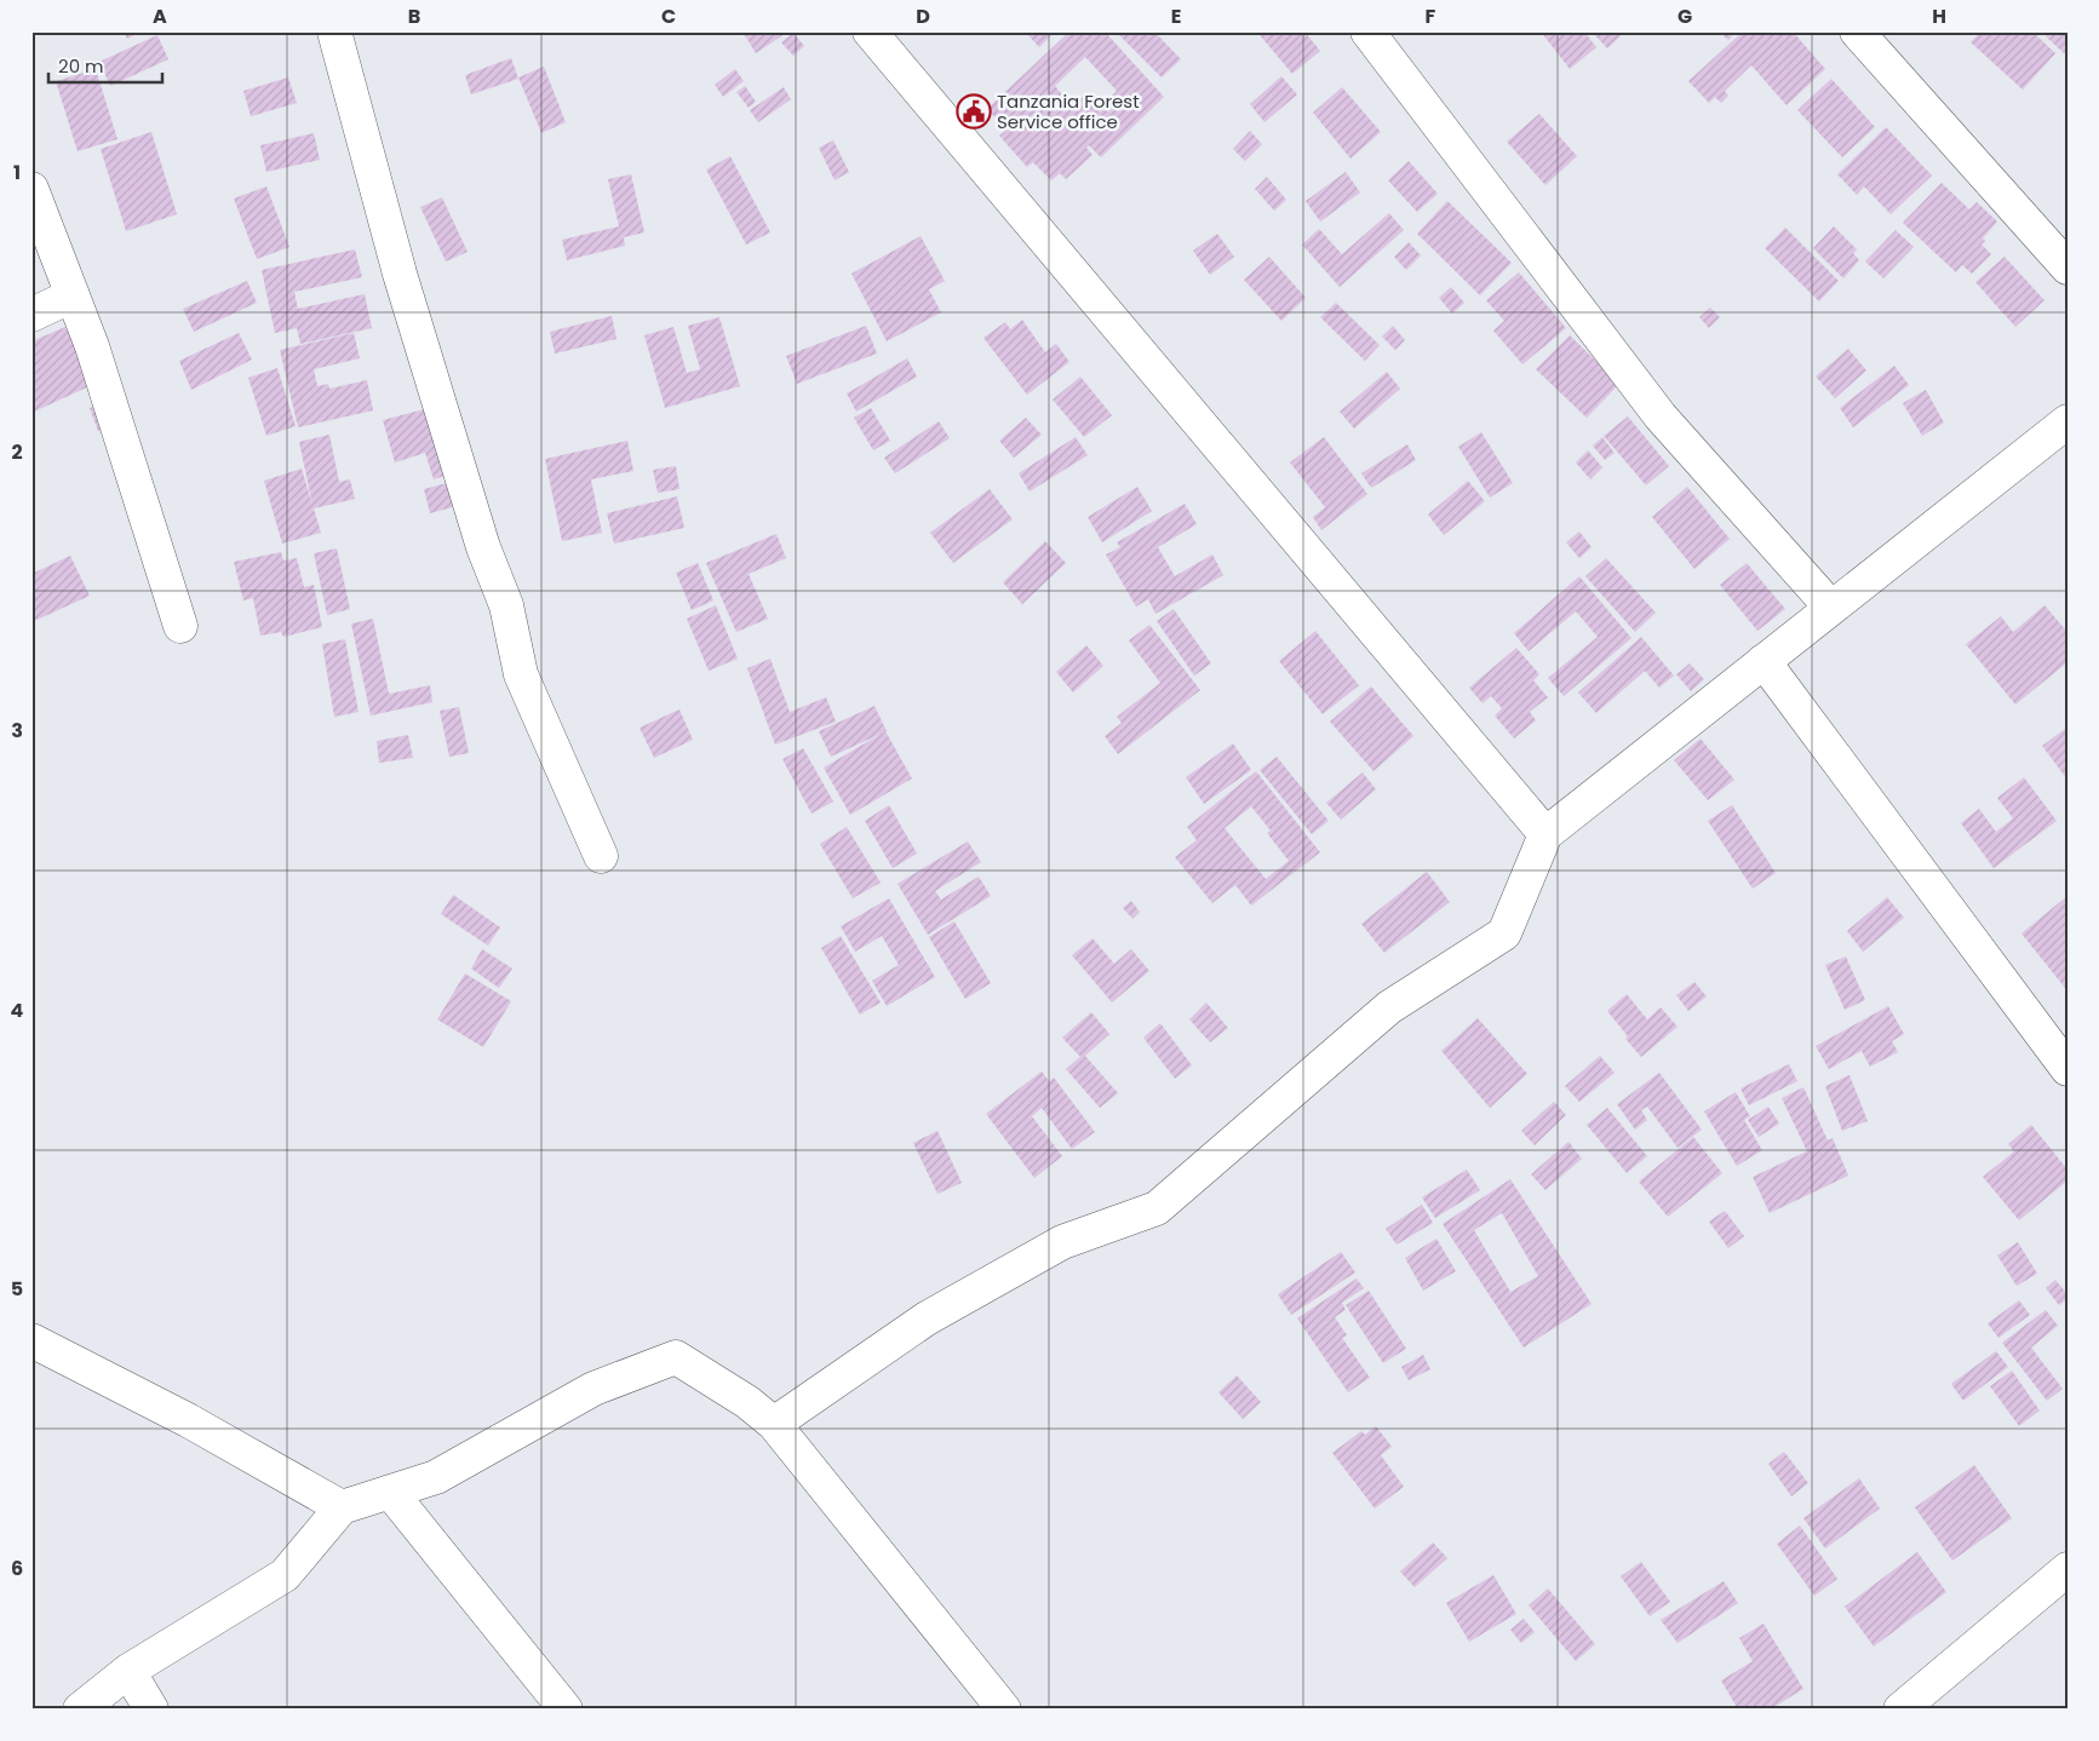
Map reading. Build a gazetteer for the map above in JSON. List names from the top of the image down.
{
  "places": {
    "public building": ["Tanzania Forest Service office"]
  },
  "scale_bar": "20 m",
  "grid": {
    "columns": [
      "A",
      "B",
      "C",
      "D",
      "E",
      "F",
      "G",
      "H"
    ],
    "rows": [
      "1",
      "2",
      "3",
      "4",
      "5",
      "6"
    ]
  }
}
